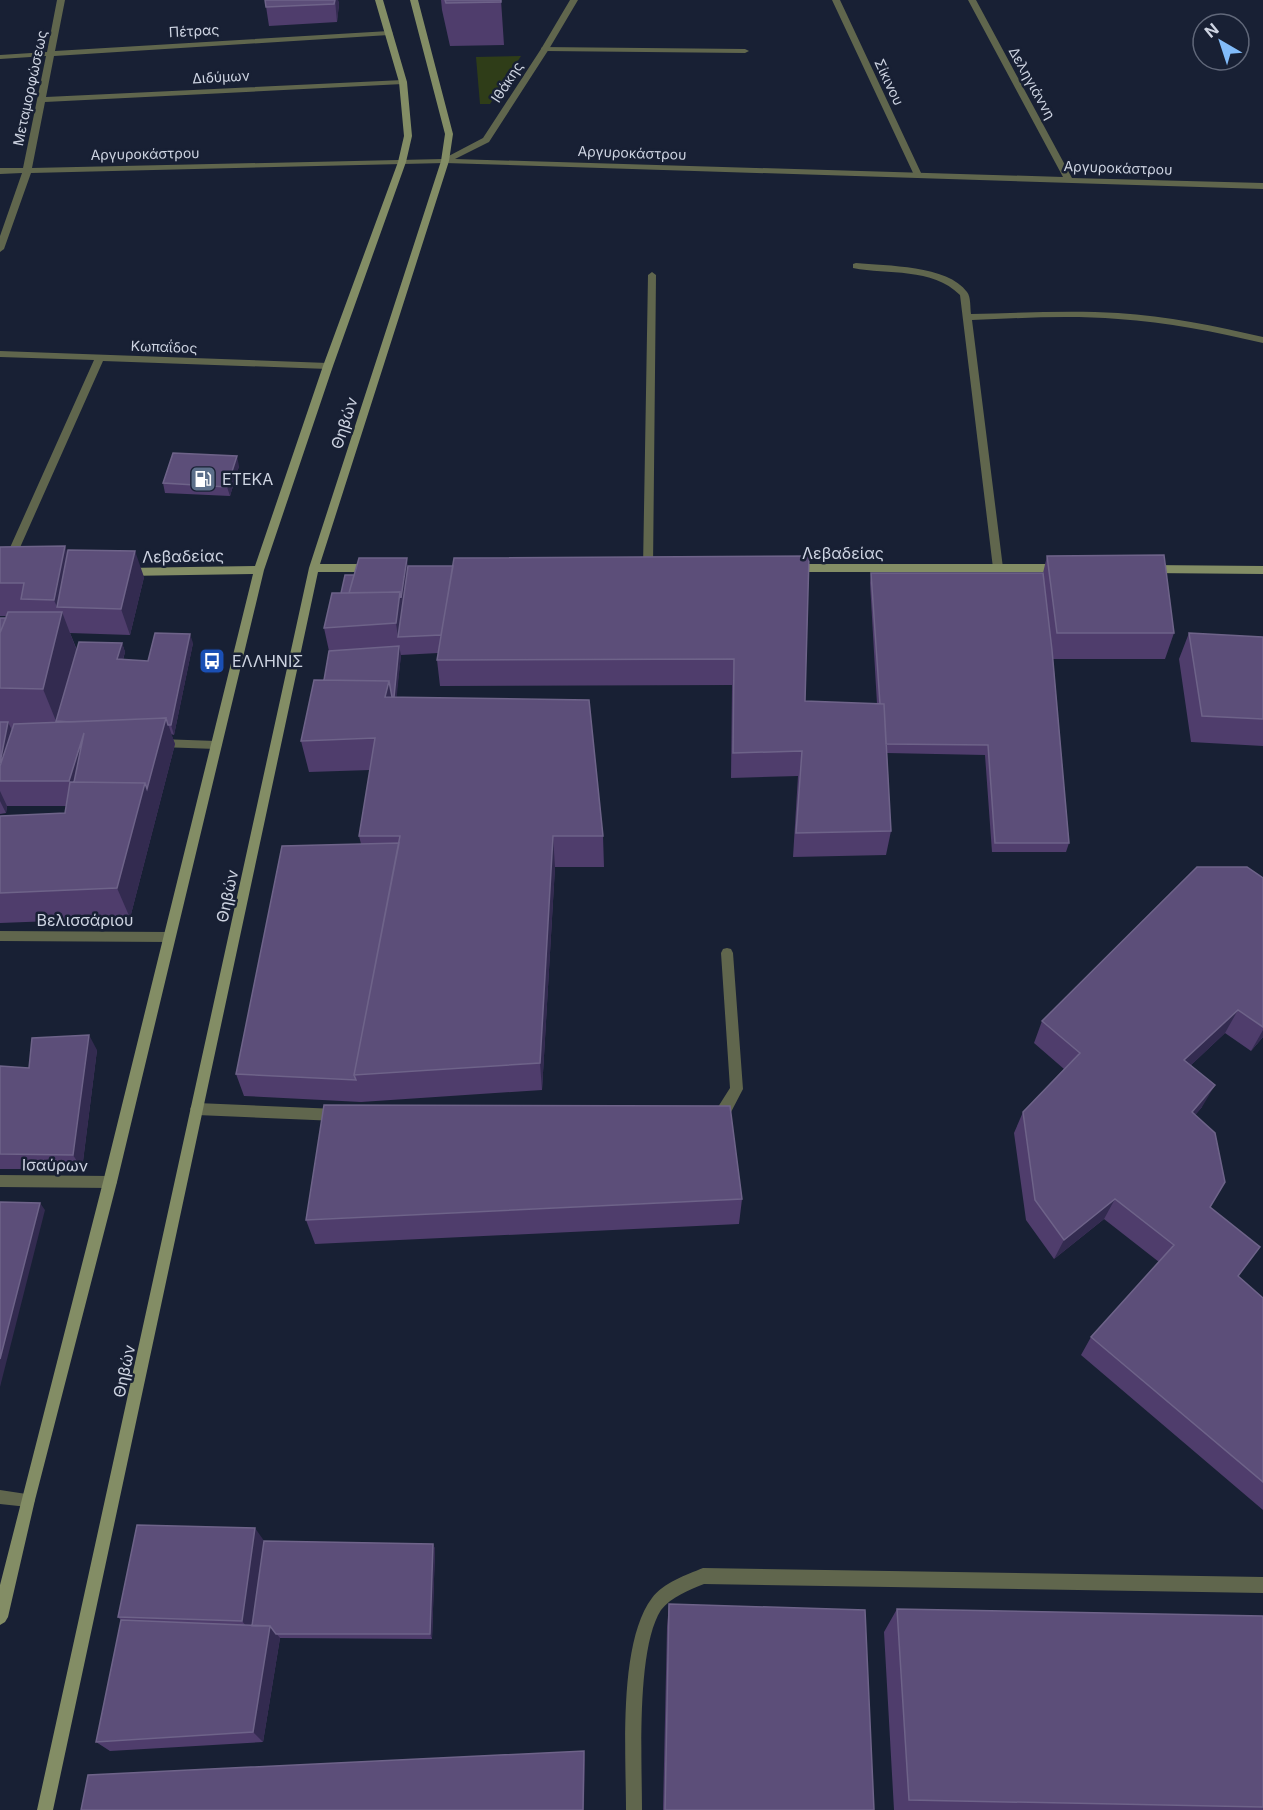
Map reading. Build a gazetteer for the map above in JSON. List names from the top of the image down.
{
  "streets": {
    "main road": ["Θηβών", "Λεβαδείας"],
    "street": [
      "Πέτρας",
      "Διδύμων",
      "Ιθάκης",
      "Σίκινου",
      "Δεληγιάννη",
      "Μεταμορφώσεως",
      "Αργυροκάστρου",
      "Κωπαΐδος",
      "Βελισσάριου",
      "Ισαύρων"
    ]
  },
  "crossings": [
    ["Πέτρας", "Μεταμορφώσεως"],
    ["Πέτρας", "Θηβών"],
    ["Διδύμων", "Μεταμορφώσεως"],
    ["Διδύμων", "Θηβών"],
    ["Ιθάκης", "Αργυροκάστρου"],
    ["Ιθάκης", "Θηβών"],
    ["Σίκινου", "Αργυροκάστρου"],
    ["Δεληγιάννη", "Αργυροκάστρου"],
    ["Μεταμορφώσεως", "Αργυροκάστρου"],
    ["Αργυροκάστρου", "Θηβών"],
    ["Κωπαΐδος", "Θηβών"],
    ["Θηβών", "Λεβαδείας"],
    ["Θηβών", "Βελισσάριου"],
    ["Θηβών", "Ισαύρων"]
  ],
  "places": {
    "fuel station": ["ΕΤΕΚΑ"],
    "bus stop": ["ΕΛΛΗΝΙΣ"]
  },
  "north": "top left"
}
